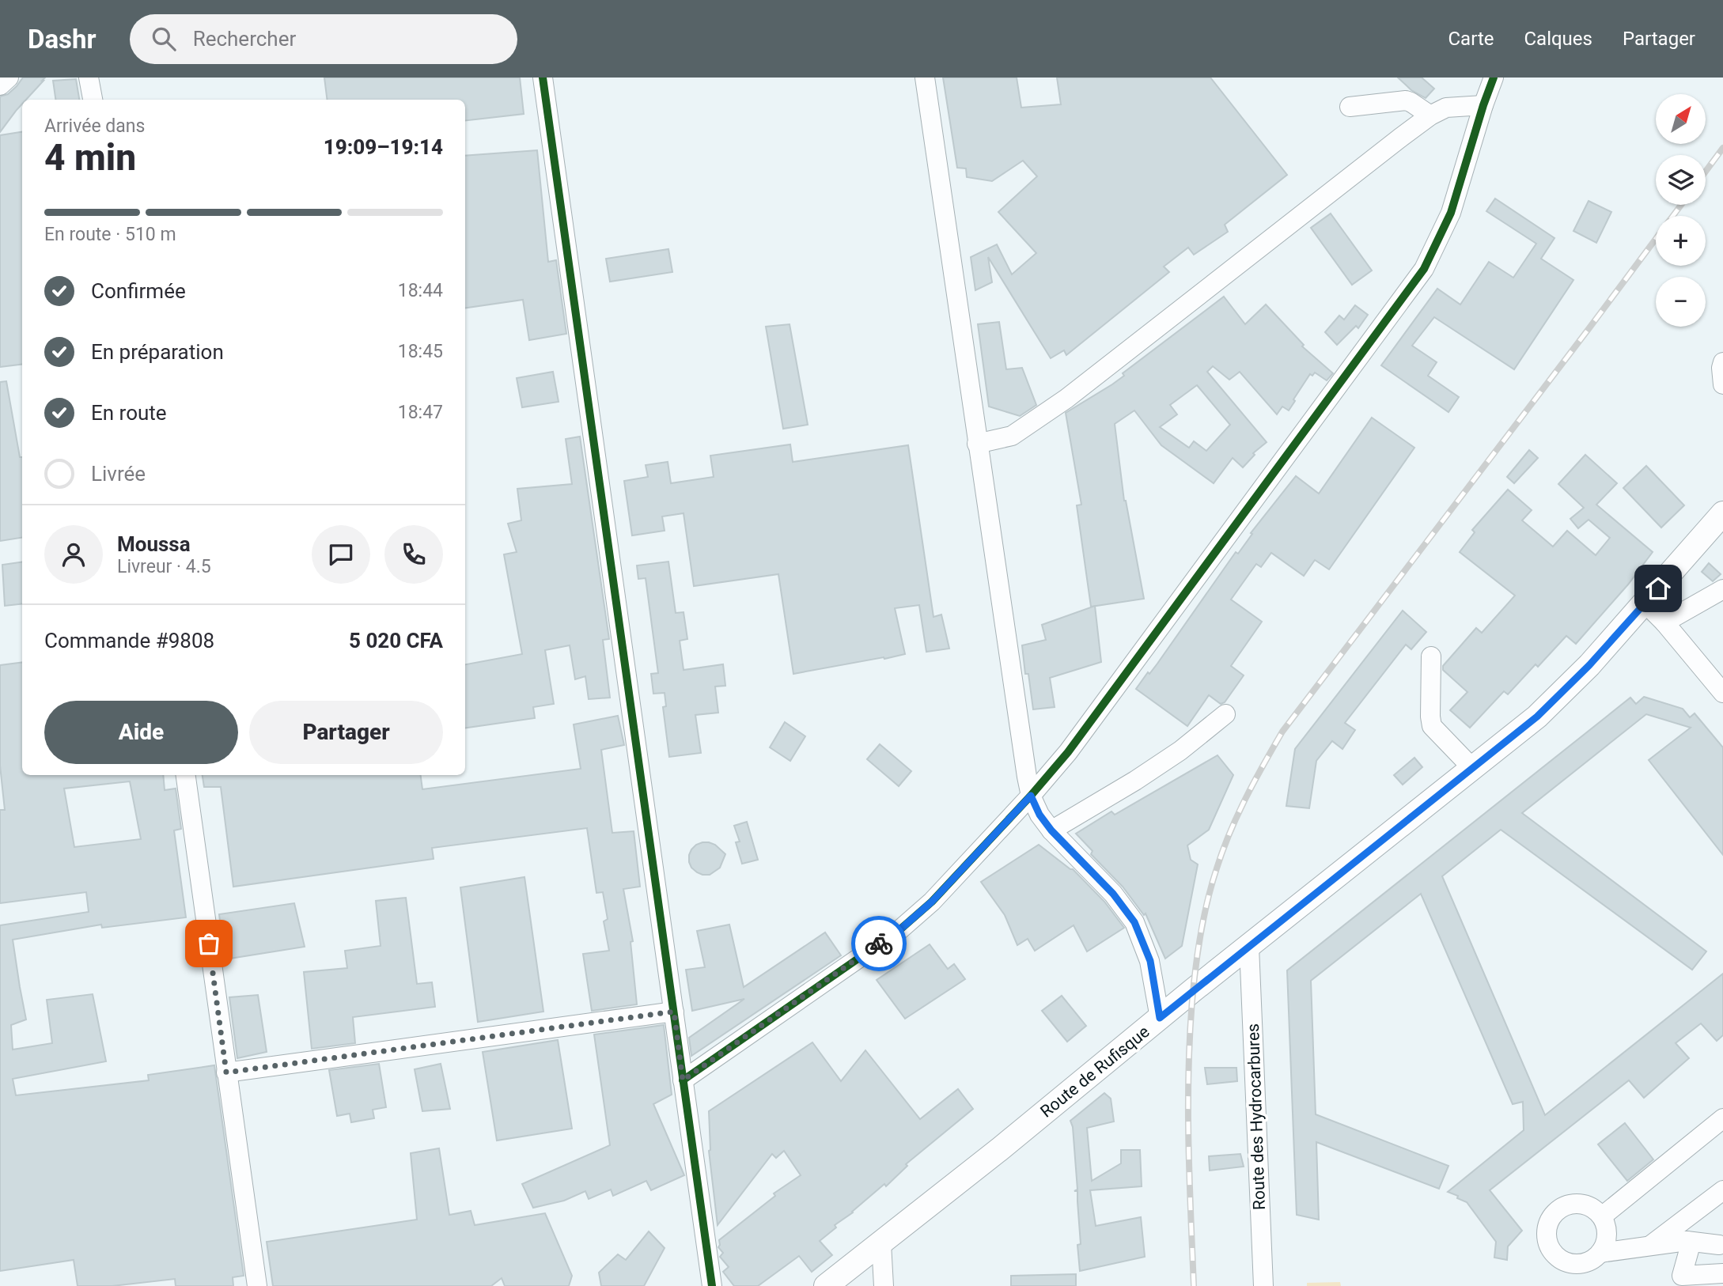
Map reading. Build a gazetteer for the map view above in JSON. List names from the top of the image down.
{
  "streets": {
    "main road": ["Route de Rufisque"],
    "street": ["Route des Hydrocarbures"]
  },
  "crossings": [
    ["Route de Rufisque", "Route des Hydrocarbures"]
  ],
  "north": "top right",
  "page": {
    "header": "Dashr",
    "search": "Rechercher",
    "nav": ["Carte", "Calques", "Partager"],
    "map_buttons": ["+", "−"],
    "heading": ["4 min", "Arrivée dans", "19:09–19:14"],
    "panel": [
      "Moussa",
      "Livreur · 4.5",
      "Commande #9808",
      "5 020 CFA"
    ],
    "bar": "En route · 510 m",
    "list": [
      ["Confirmée", "18:44"],
      ["En préparation", "18:45"],
      ["En route", "18:47"],
      "Livrée"
    ],
    "buttons": ["Aide", "Partager"]
  }
}
